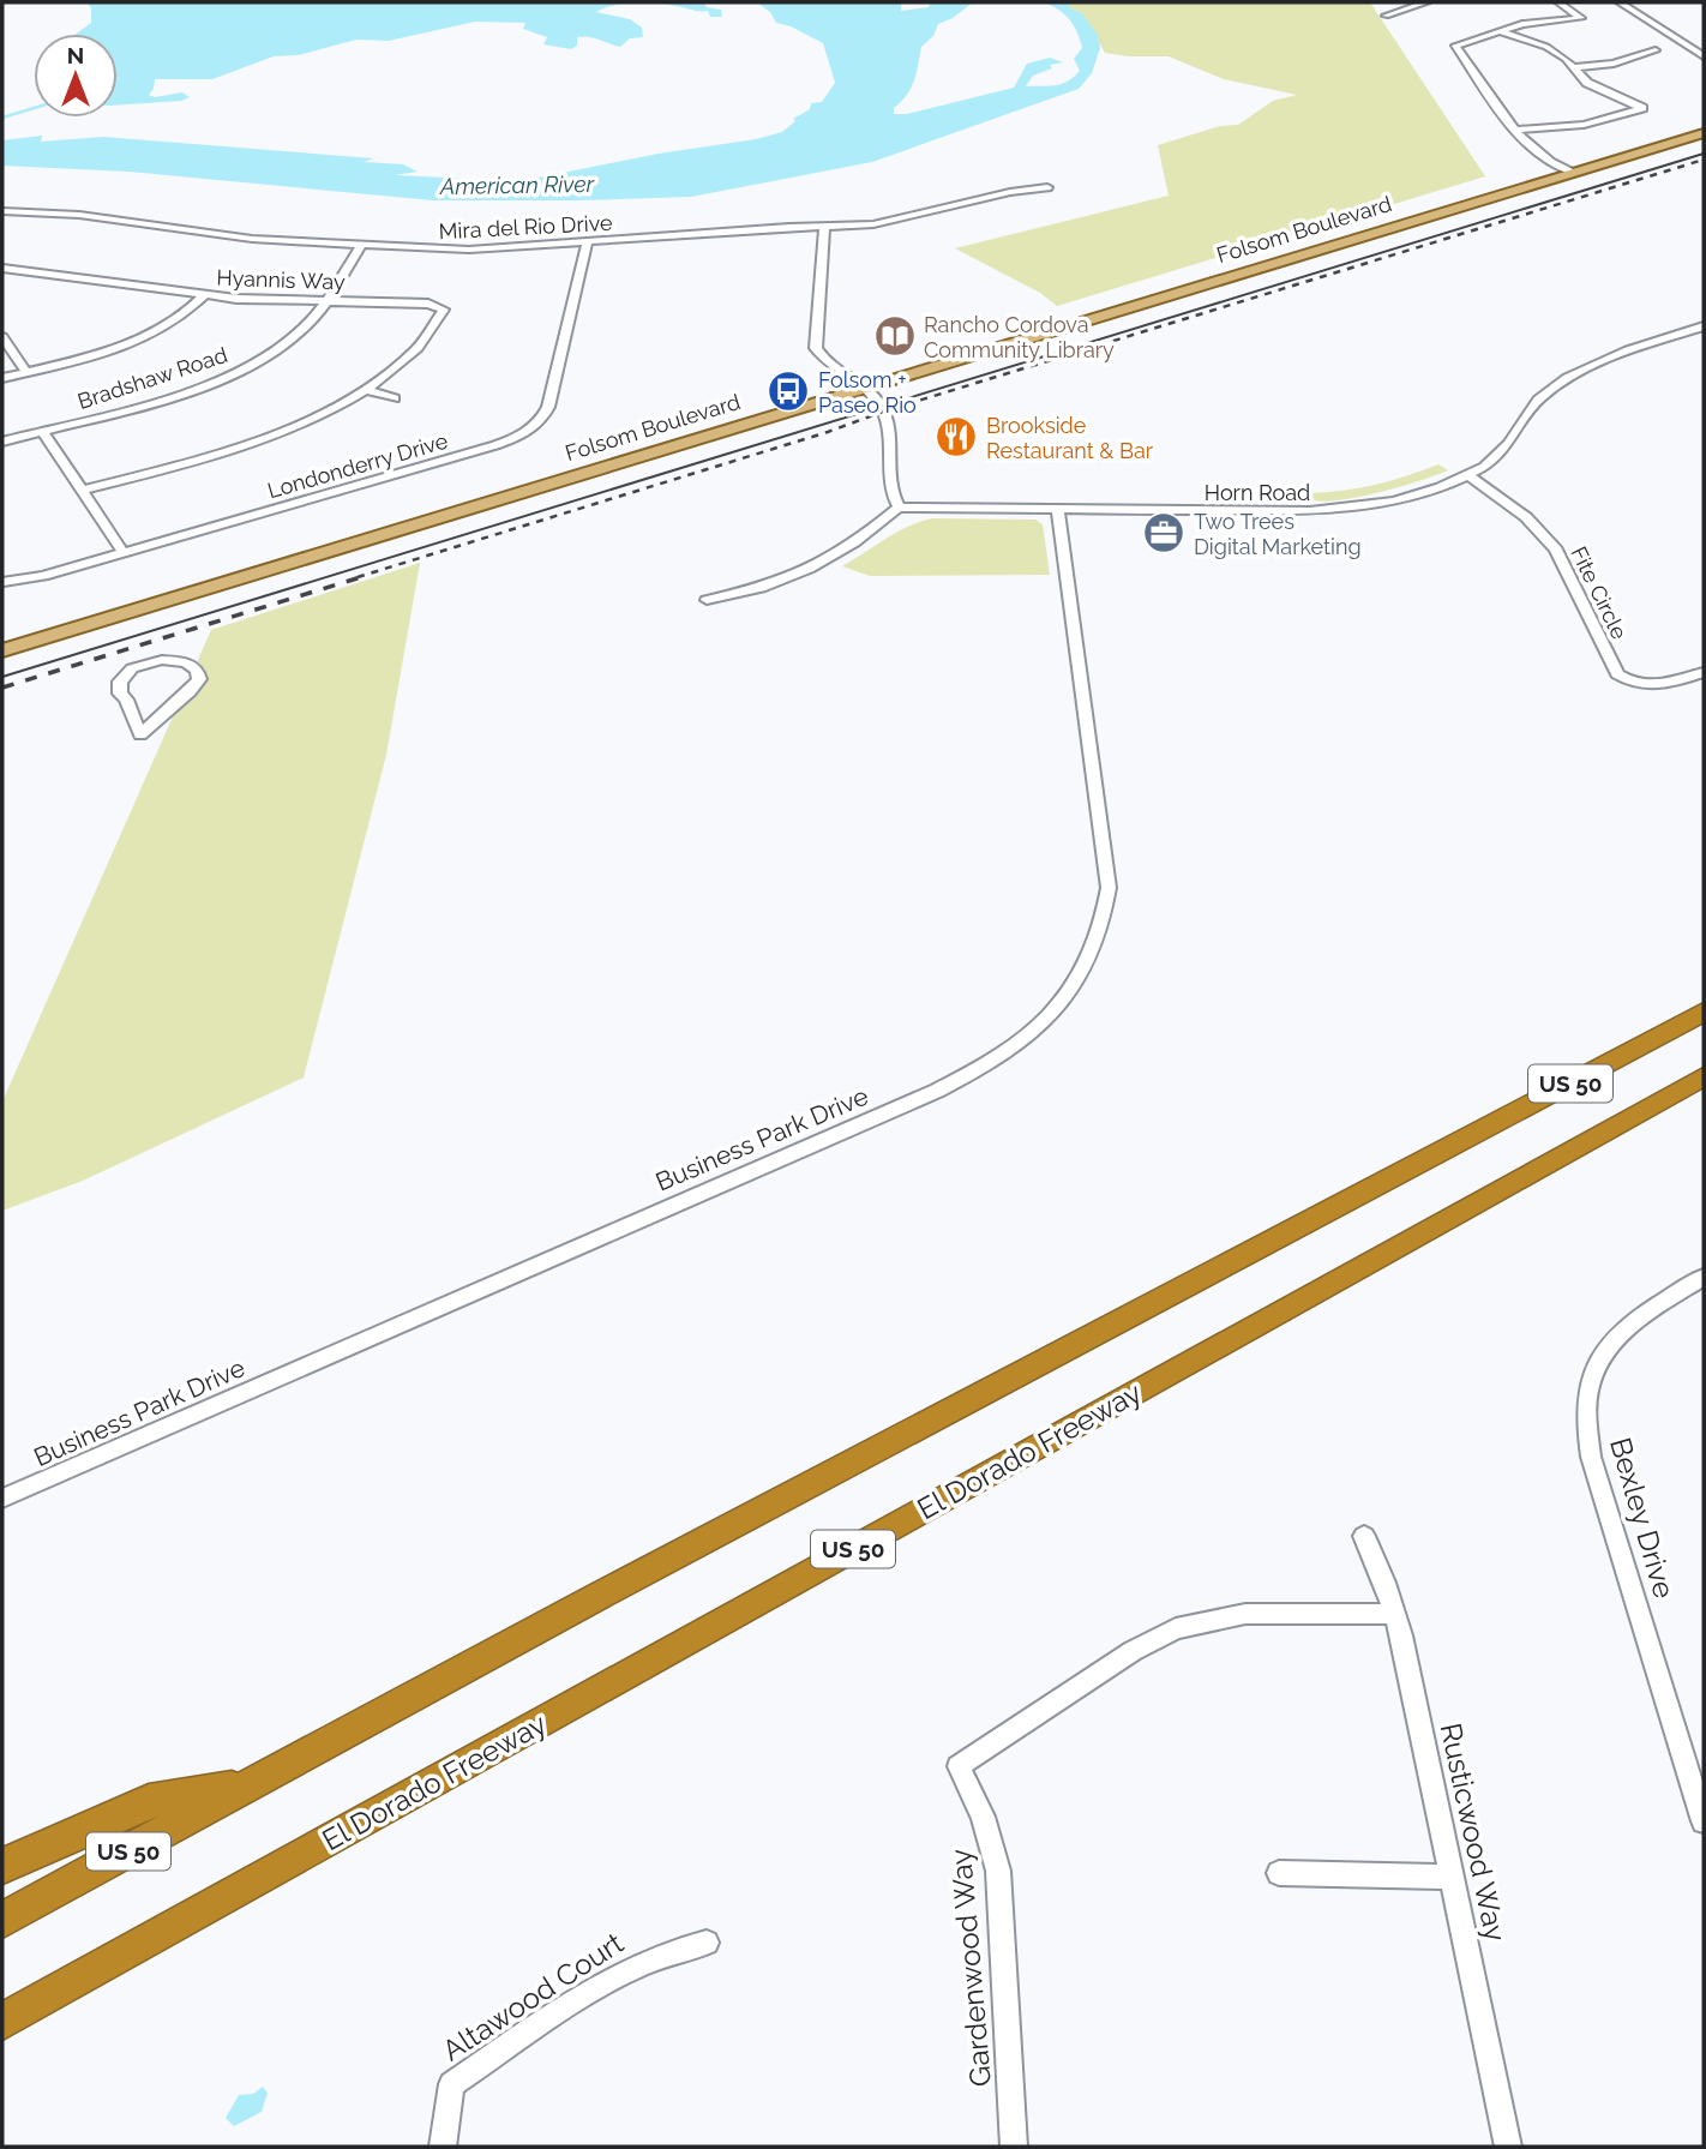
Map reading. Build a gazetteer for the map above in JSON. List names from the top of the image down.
{
  "streets": {
    "highway": ["US 50", "El Dorado Freeway"],
    "main road": ["Folsom Boulevard"],
    "street": [
      "Mira del Rio Drive",
      "Hyannis Way",
      "Bradshaw Road",
      "Londonderry Drive",
      "Horn Road",
      "Fite Circle",
      "Business Park Drive",
      "Bexley Drive",
      "Rusticwood Way",
      "Gardenwood Way",
      "Altawood Court"
    ]
  },
  "crossings": [
    ["Mira del Rio Drive", "Bradshaw Road"],
    ["Mira del Rio Drive", "Londonderry Drive"],
    ["Hyannis Way", "Bradshaw Road"],
    ["Horn Road", "Fite Circle"],
    ["Horn Road", "Business Park Drive"],
    ["Rusticwood Way", "Gardenwood Way"]
  ],
  "water": ["American River"],
  "places": {
    "library": ["Rancho Cordova Community Library"],
    "bus stop": ["Folsom + Paseo Rio"],
    "restaurant": ["Brookside Restaurant & Bar"],
    "office": ["Two Trees Digital Marketing"]
  },
  "north": "top"
}
